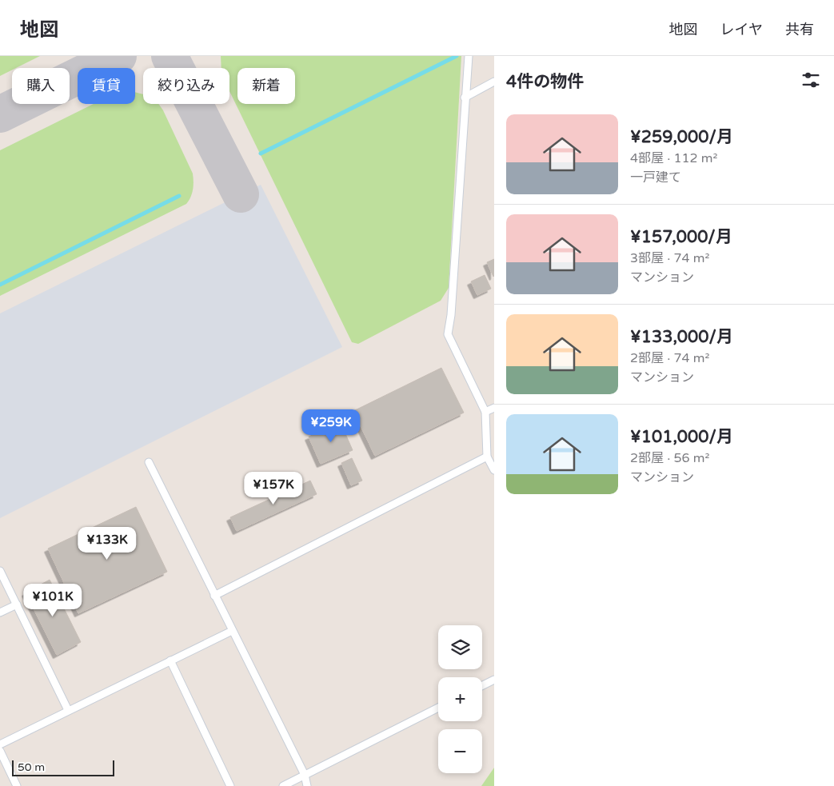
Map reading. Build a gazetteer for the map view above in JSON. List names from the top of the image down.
{
  "scale_bar": "50 m",
  "page": {
    "header": "地図",
    "nav": ["地図", "レイヤ", "共有"],
    "heading": "4件の物件",
    "chip": [
      "購入",
      "賃貸",
      "絞り込み",
      "新着"
    ],
    "list": [
      {
        "name": "¥259,000/月",
        "note": "4部屋 · 112 m² · 一戸建て"
      },
      {
        "name": "¥157,000/月",
        "note": "3部屋 · 74 m² · マンション"
      },
      {
        "name": "¥133,000/月",
        "note": "2部屋 · 74 m² · マンション"
      },
      {
        "name": "¥101,000/月",
        "note": "2部屋 · 56 m² · マンション"
      }
    ],
    "price": [
      "¥259K",
      "¥157K",
      "¥133K",
      "¥101K"
    ],
    "map_buttons": ["+", "−"],
    "scale": "50 m"
  }
}
